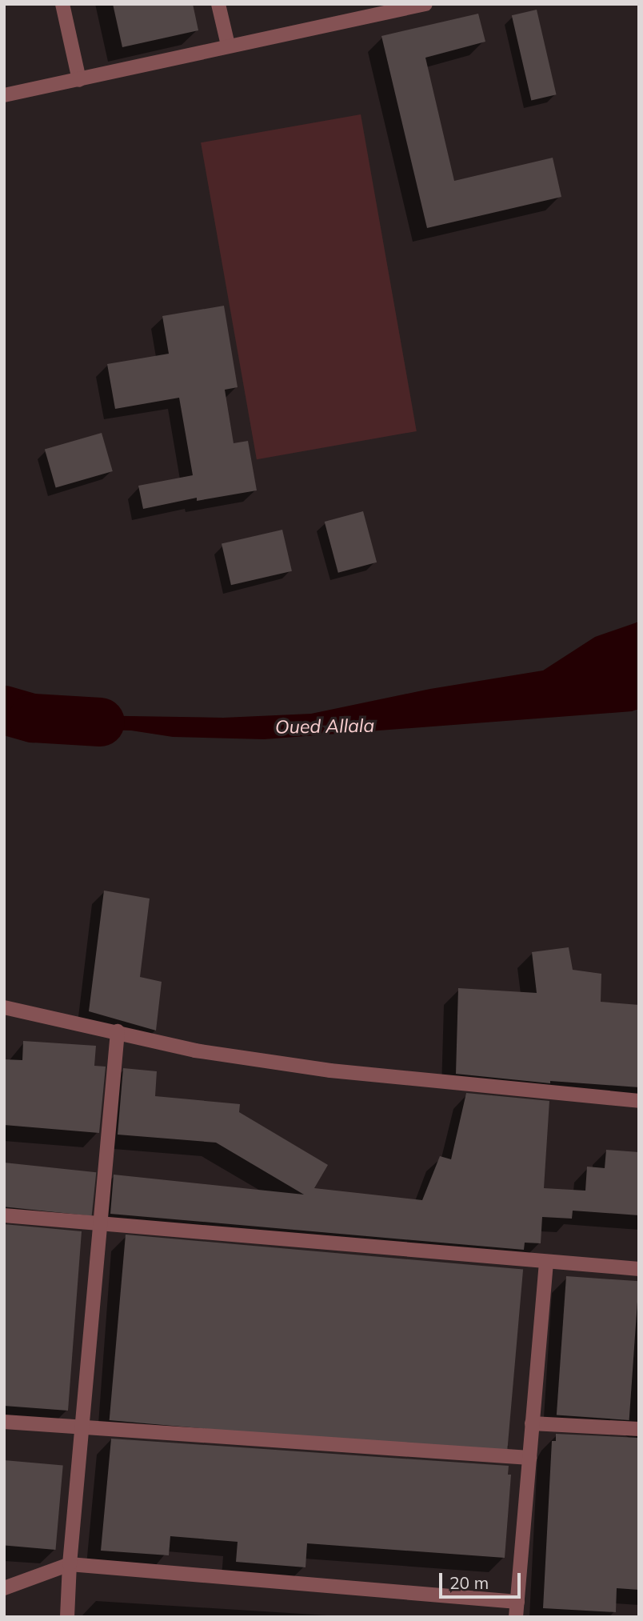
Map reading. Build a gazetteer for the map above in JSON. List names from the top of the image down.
{
  "water": ["Oued Allala"],
  "scale_bar": "20 m"
}
